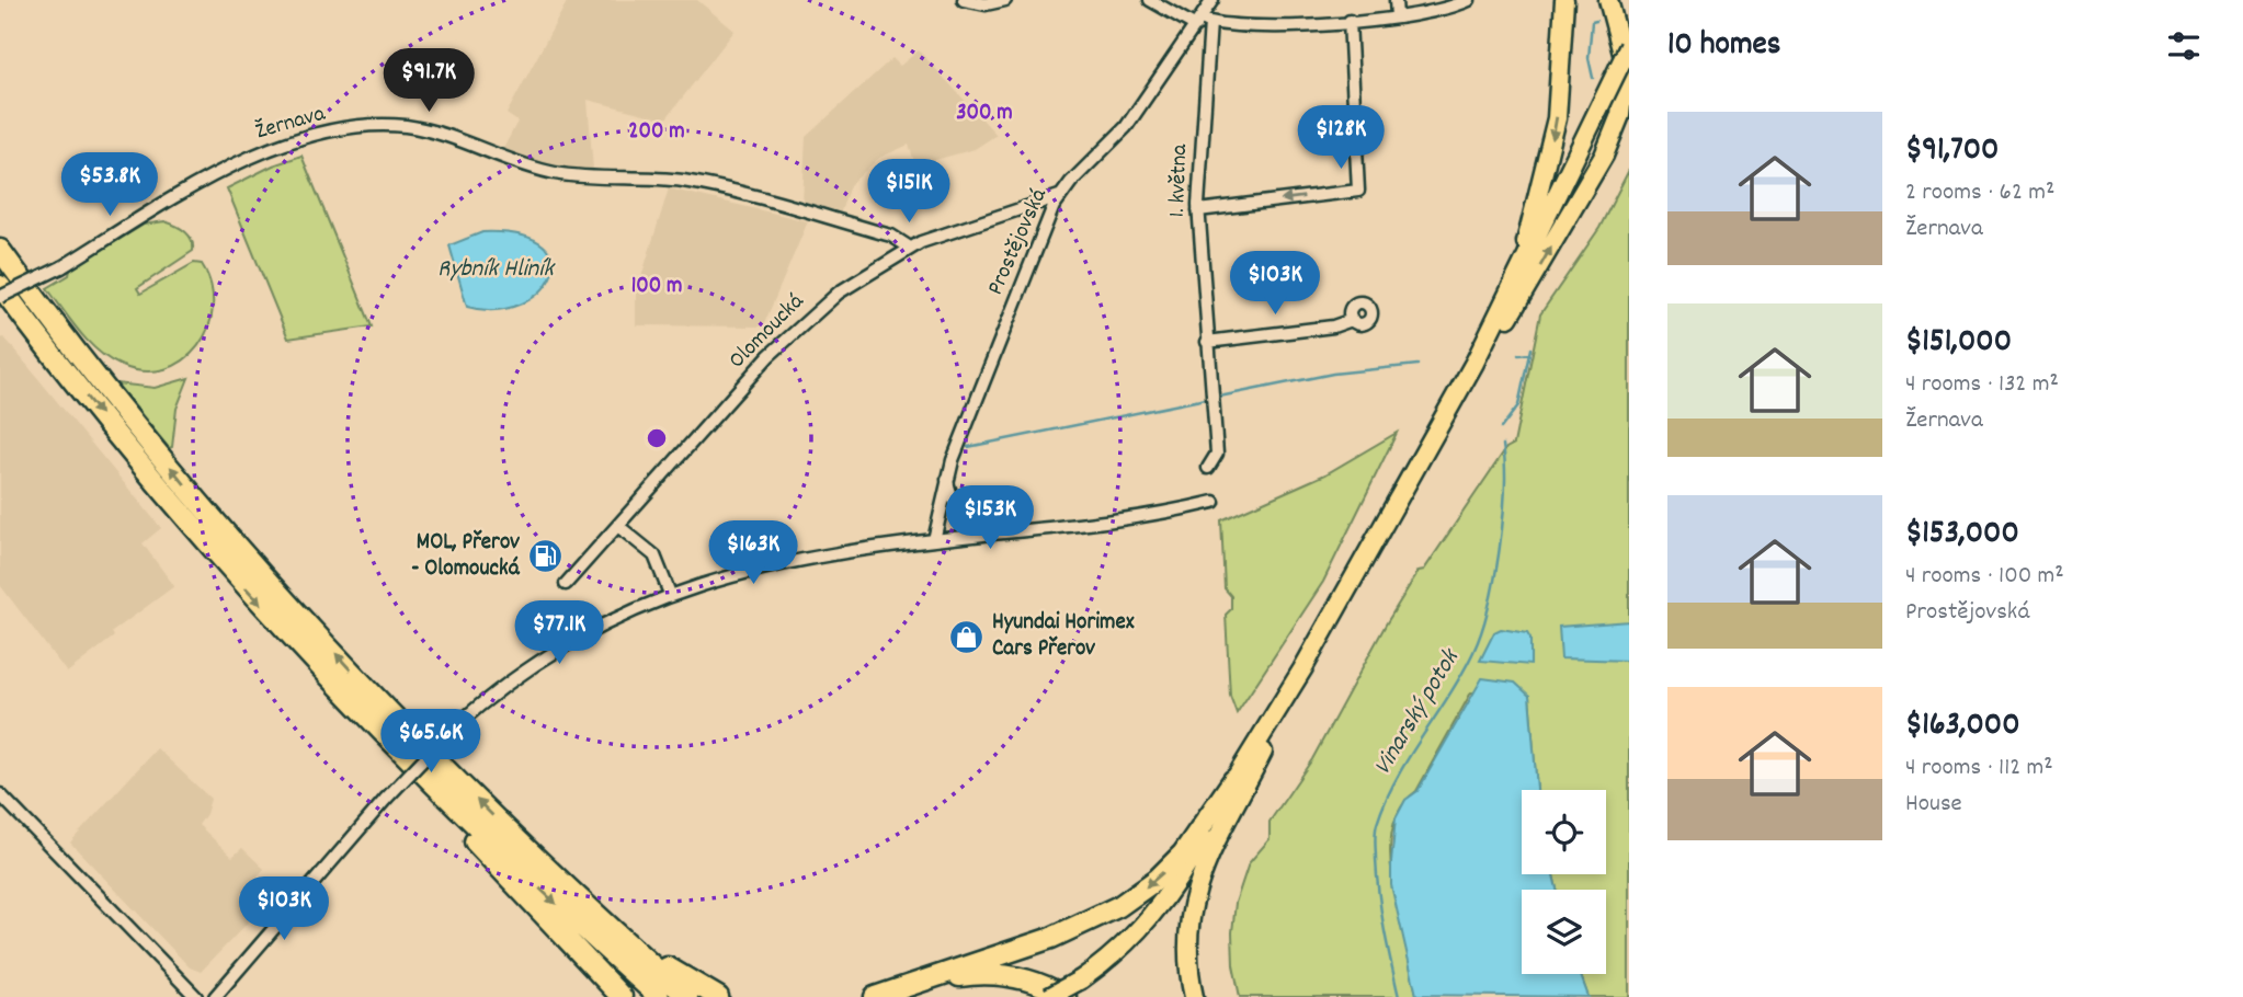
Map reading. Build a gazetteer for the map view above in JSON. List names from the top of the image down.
{
  "streets": {
    "street": [
      "Žernava",
      "1. května",
      "Prostějovská",
      "Olomoucká"
    ]
  },
  "crossings": [
    ["Žernava", "Olomoucká"],
    ["1. května", "Prostějovská"],
    ["Prostějovská", "Olomoucká"]
  ],
  "water": ["Rybník Hliník", "Vinarský potok"],
  "places": {
    "fuel station": ["MOL, Přerov - Olomoucká"],
    "shop": ["Hyundai Horimex Cars Přerov"]
  },
  "page": {
    "heading": "10 homes",
    "price": [
      "$91.7K",
      "$128K",
      "$53.8K",
      "$151K",
      "$103K",
      "$153K",
      "$163K",
      "$77.1K",
      "$65.6K",
      "$103K"
    ],
    "list": [
      {
        "name": "$91,700",
        "note": "2 rooms · 62 m² · Žernava"
      },
      {
        "name": "$151,000",
        "note": "4 rooms · 132 m² · Žernava"
      },
      {
        "name": "$153,000",
        "note": "4 rooms · 100 m² · Prostějovská"
      },
      {
        "name": "$163,000",
        "note": "4 rooms · 112 m² · House"
      }
    ]
  },
  "rings": ["300 m", "200 m", "100 m"]
}
